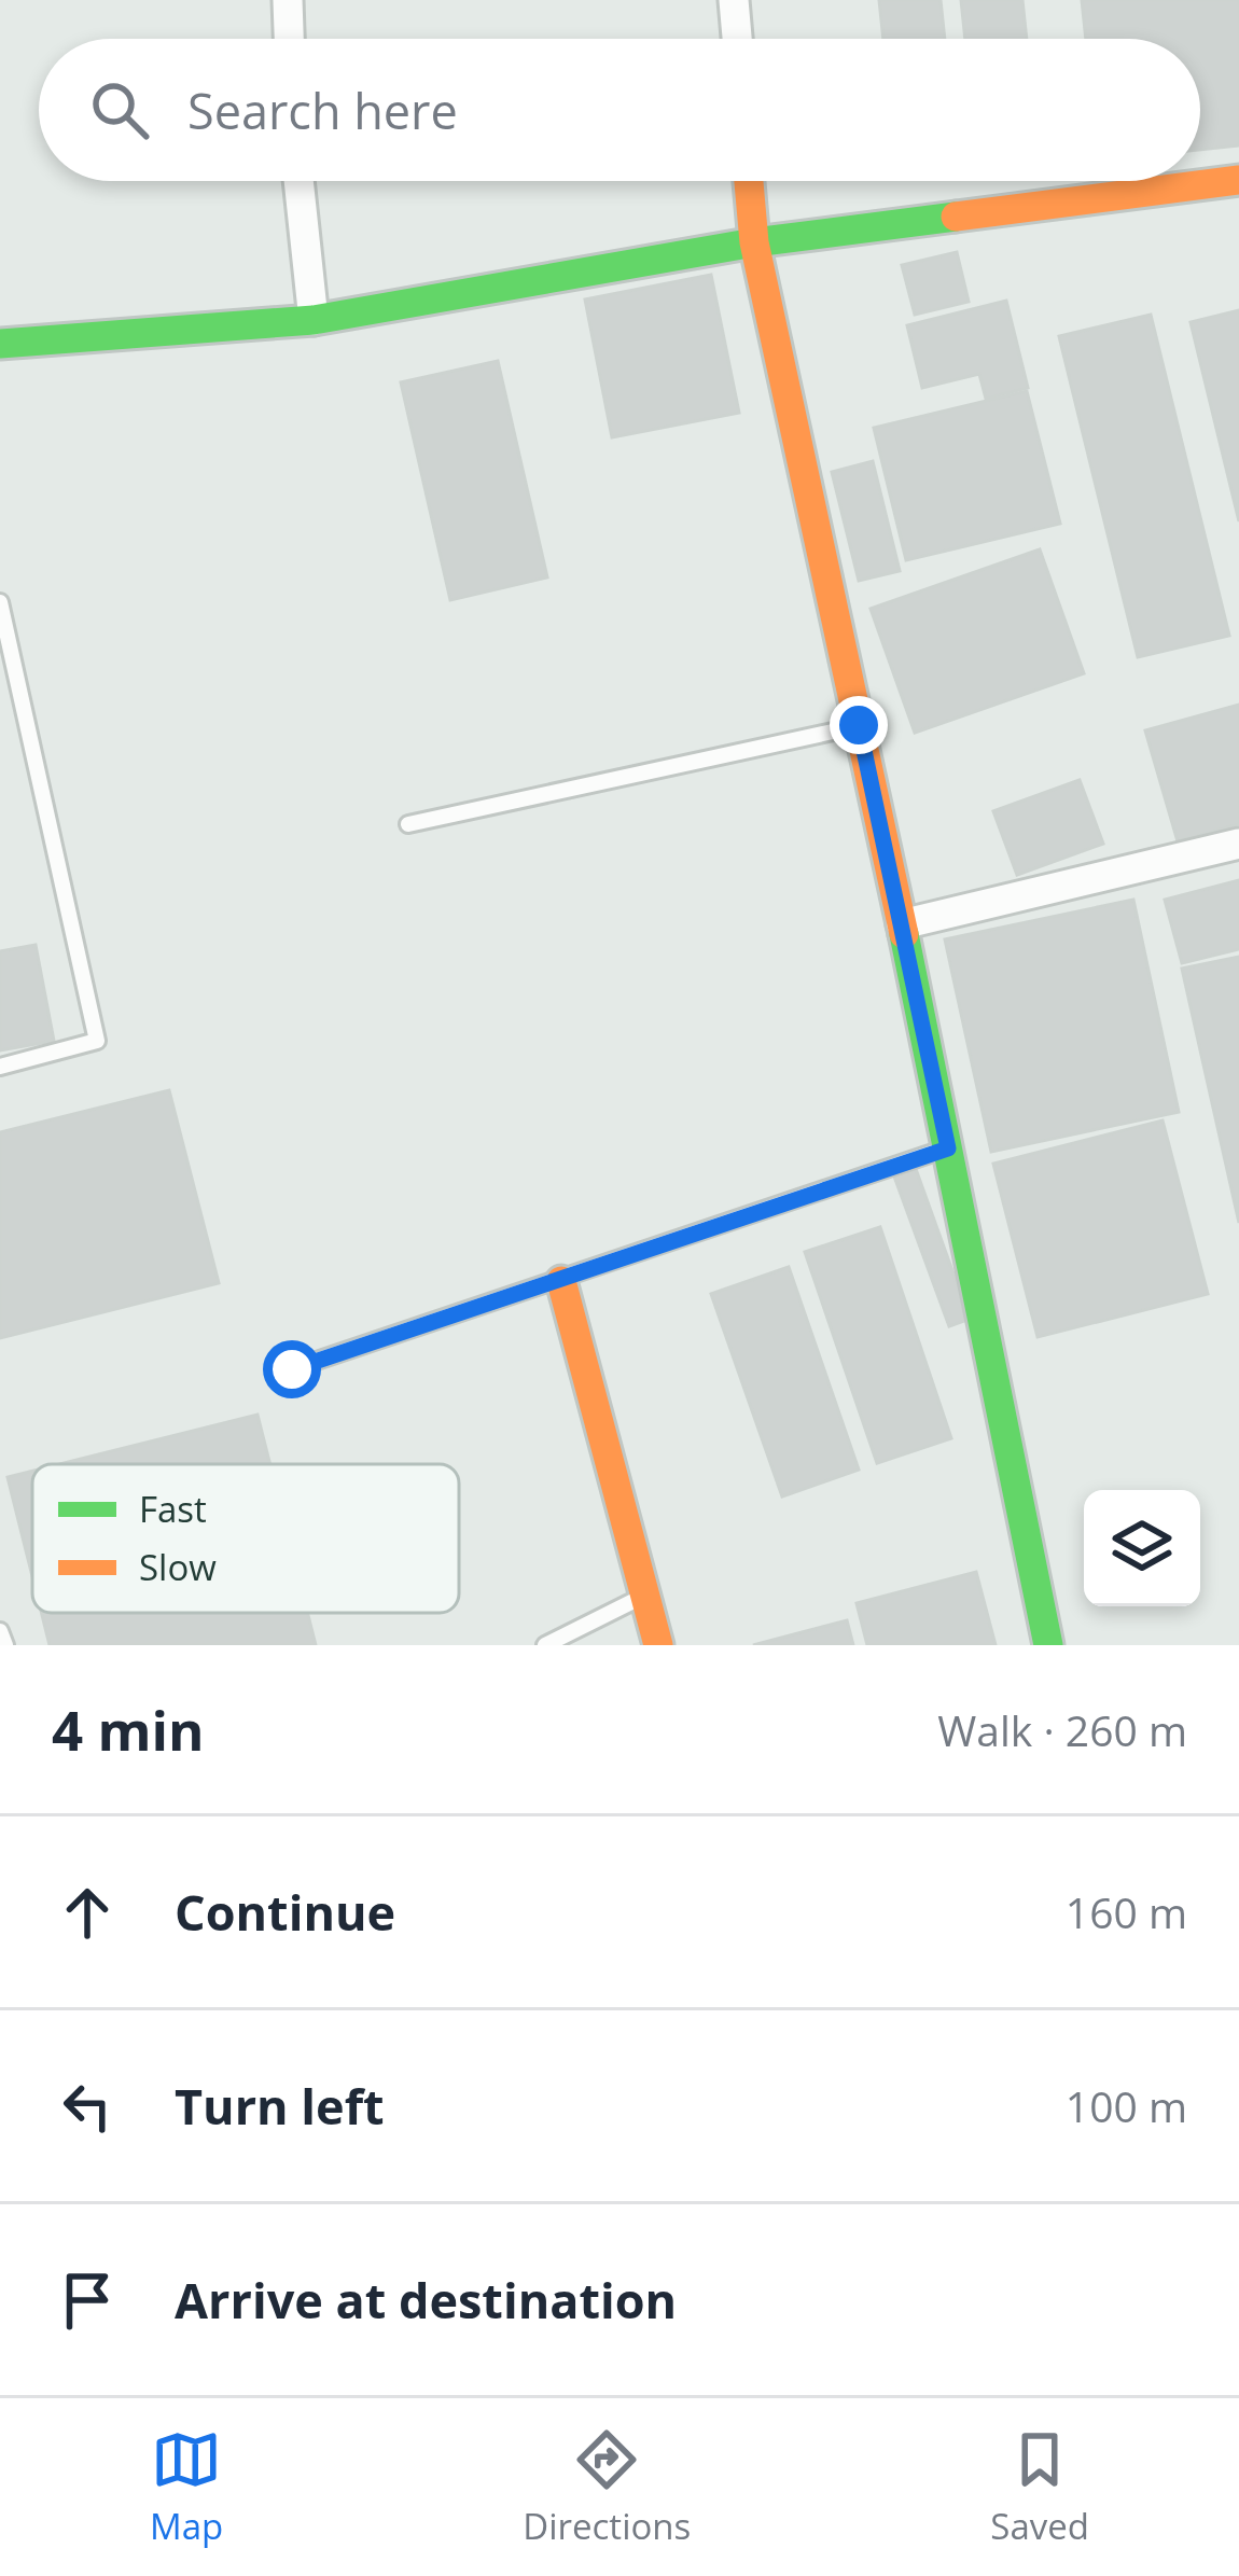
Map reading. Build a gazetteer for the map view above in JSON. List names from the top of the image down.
{
  "legend": ["Fast", "Slow"],
  "page": {
    "search": "Search here",
    "heading": ["4 min", "Walk · 260 m"],
    "list": [
      ["Continue", "160 m"],
      ["Turn left", "100 m"],
      "Arrive at destination"
    ],
    "nav": ["Map", "Directions", "Saved"]
  }
}
